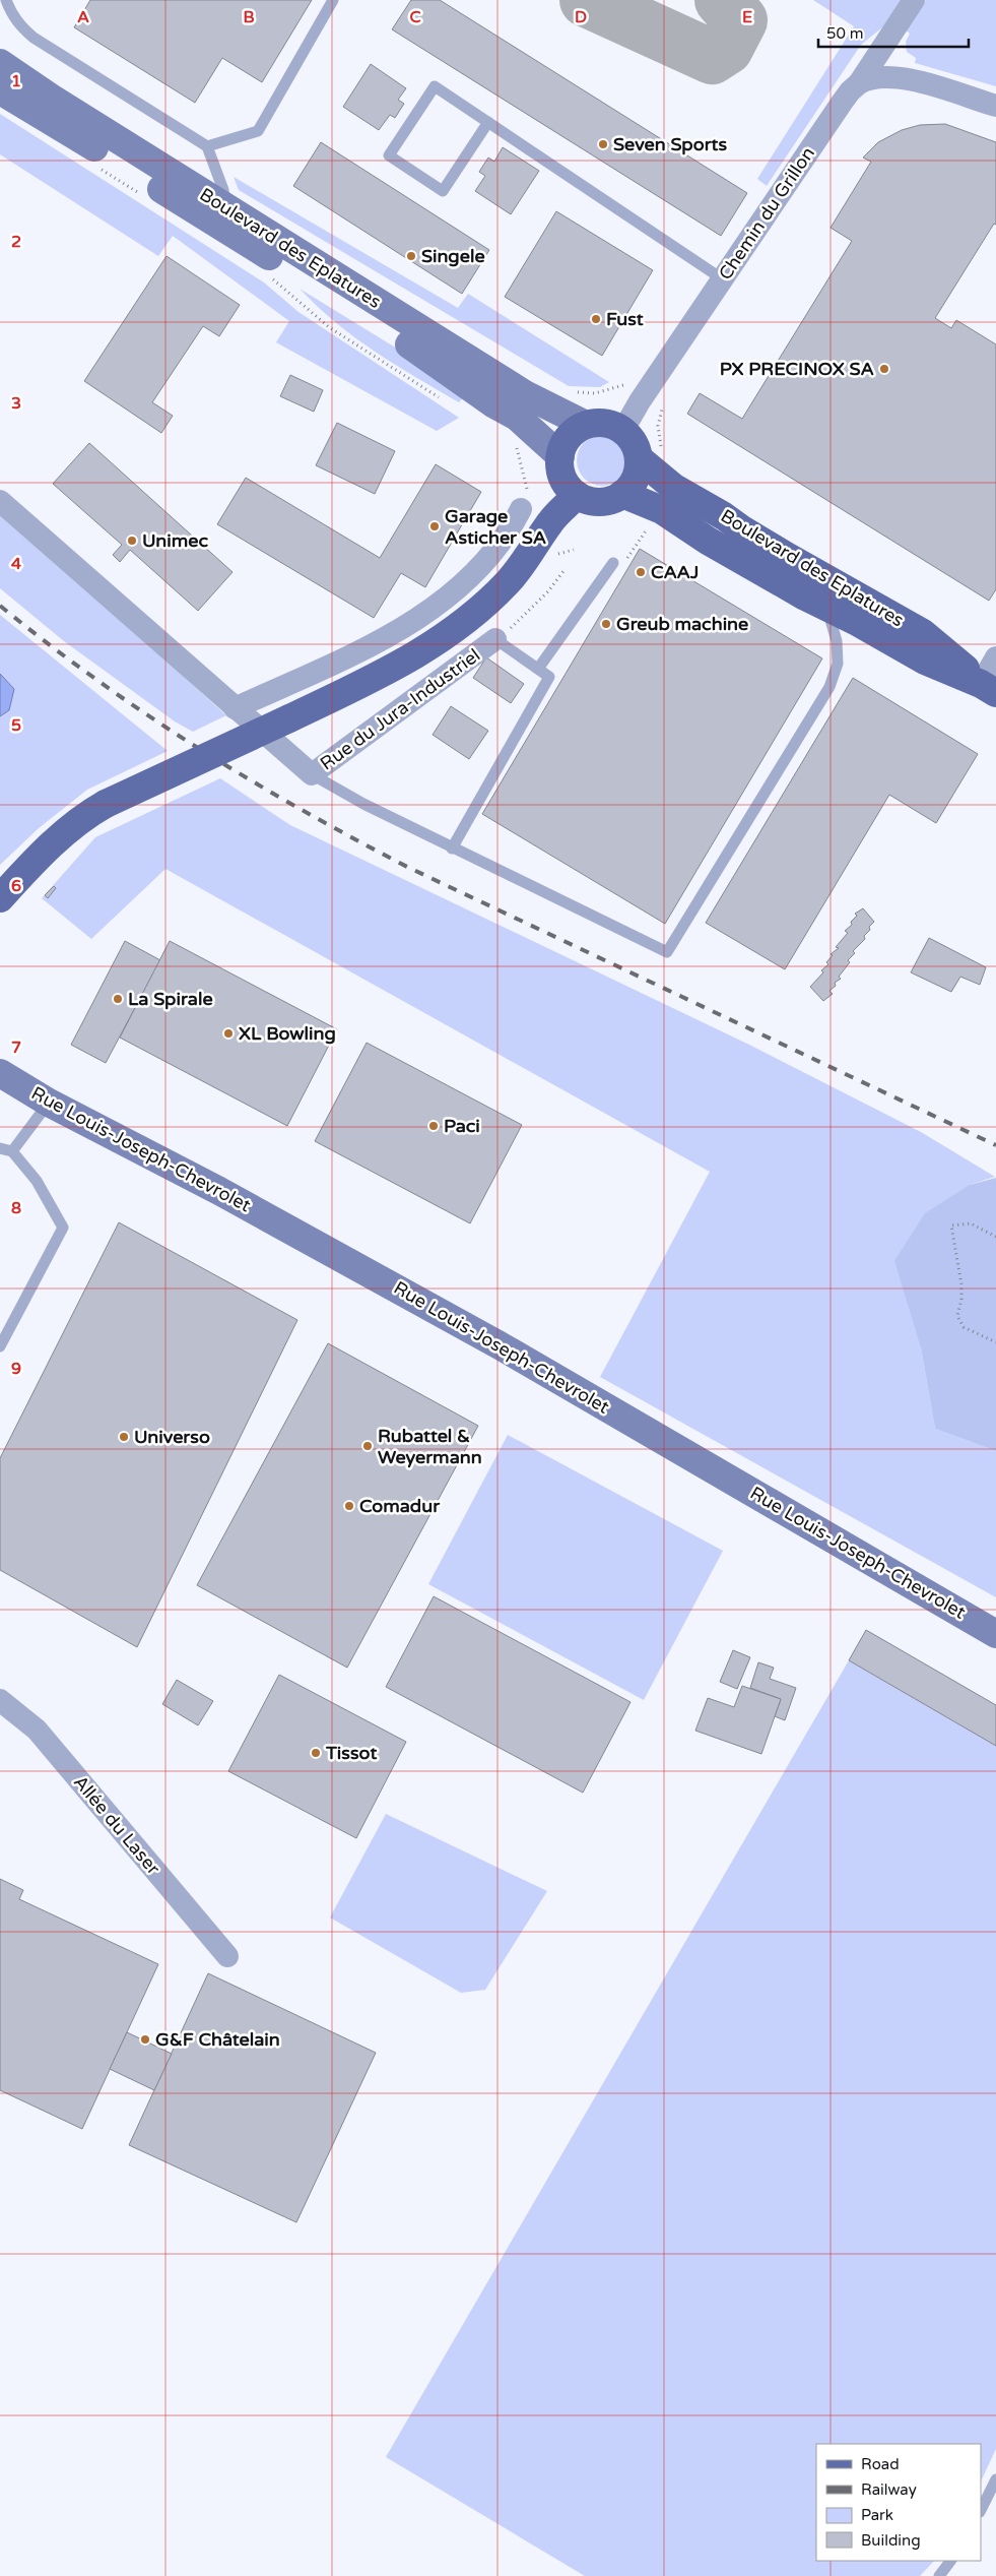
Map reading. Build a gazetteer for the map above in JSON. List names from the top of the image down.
{
  "streets": {
    "main road": ["Boulevard des Eplatures", "Rue Louis-Joseph-Chevrolet"],
    "street": ["Chemin du Grillon", "Rue du Jura-Industriel", "Allée du Laser"]
  },
  "crossings": [
    ["Chemin du Grillon", "Boulevard des Eplatures"]
  ],
  "places": [
    "Seven Sports",
    "Singele",
    "Fust",
    "PX PRECINOX SA",
    "Garage Asticher SA",
    "Unimec",
    "CAAJ",
    "Greub machine",
    "La Spirale",
    "XL Bowling",
    "Paci",
    "Universo",
    "Rubattel & Weyermann",
    "Comadur",
    "Tissot",
    "G&F Châtelain"
  ],
  "legend": [
    "Road",
    "Railway",
    "Park",
    "Building"
  ],
  "scale_bar": "50 m",
  "grid": {
    "columns": [
      "A",
      "B",
      "C",
      "D",
      "E"
    ],
    "rows": [
      "1",
      "2",
      "3",
      "4",
      "5",
      "6",
      "7",
      "8",
      "9"
    ]
  }
}
